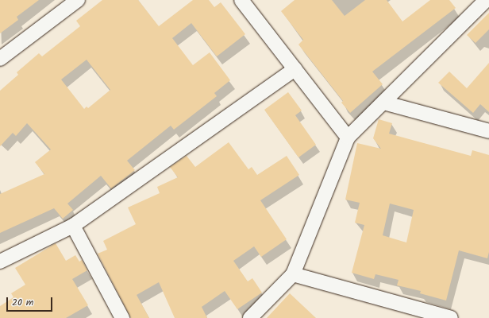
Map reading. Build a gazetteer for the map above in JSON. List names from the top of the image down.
{
  "scale_bar": "20 m"
}
